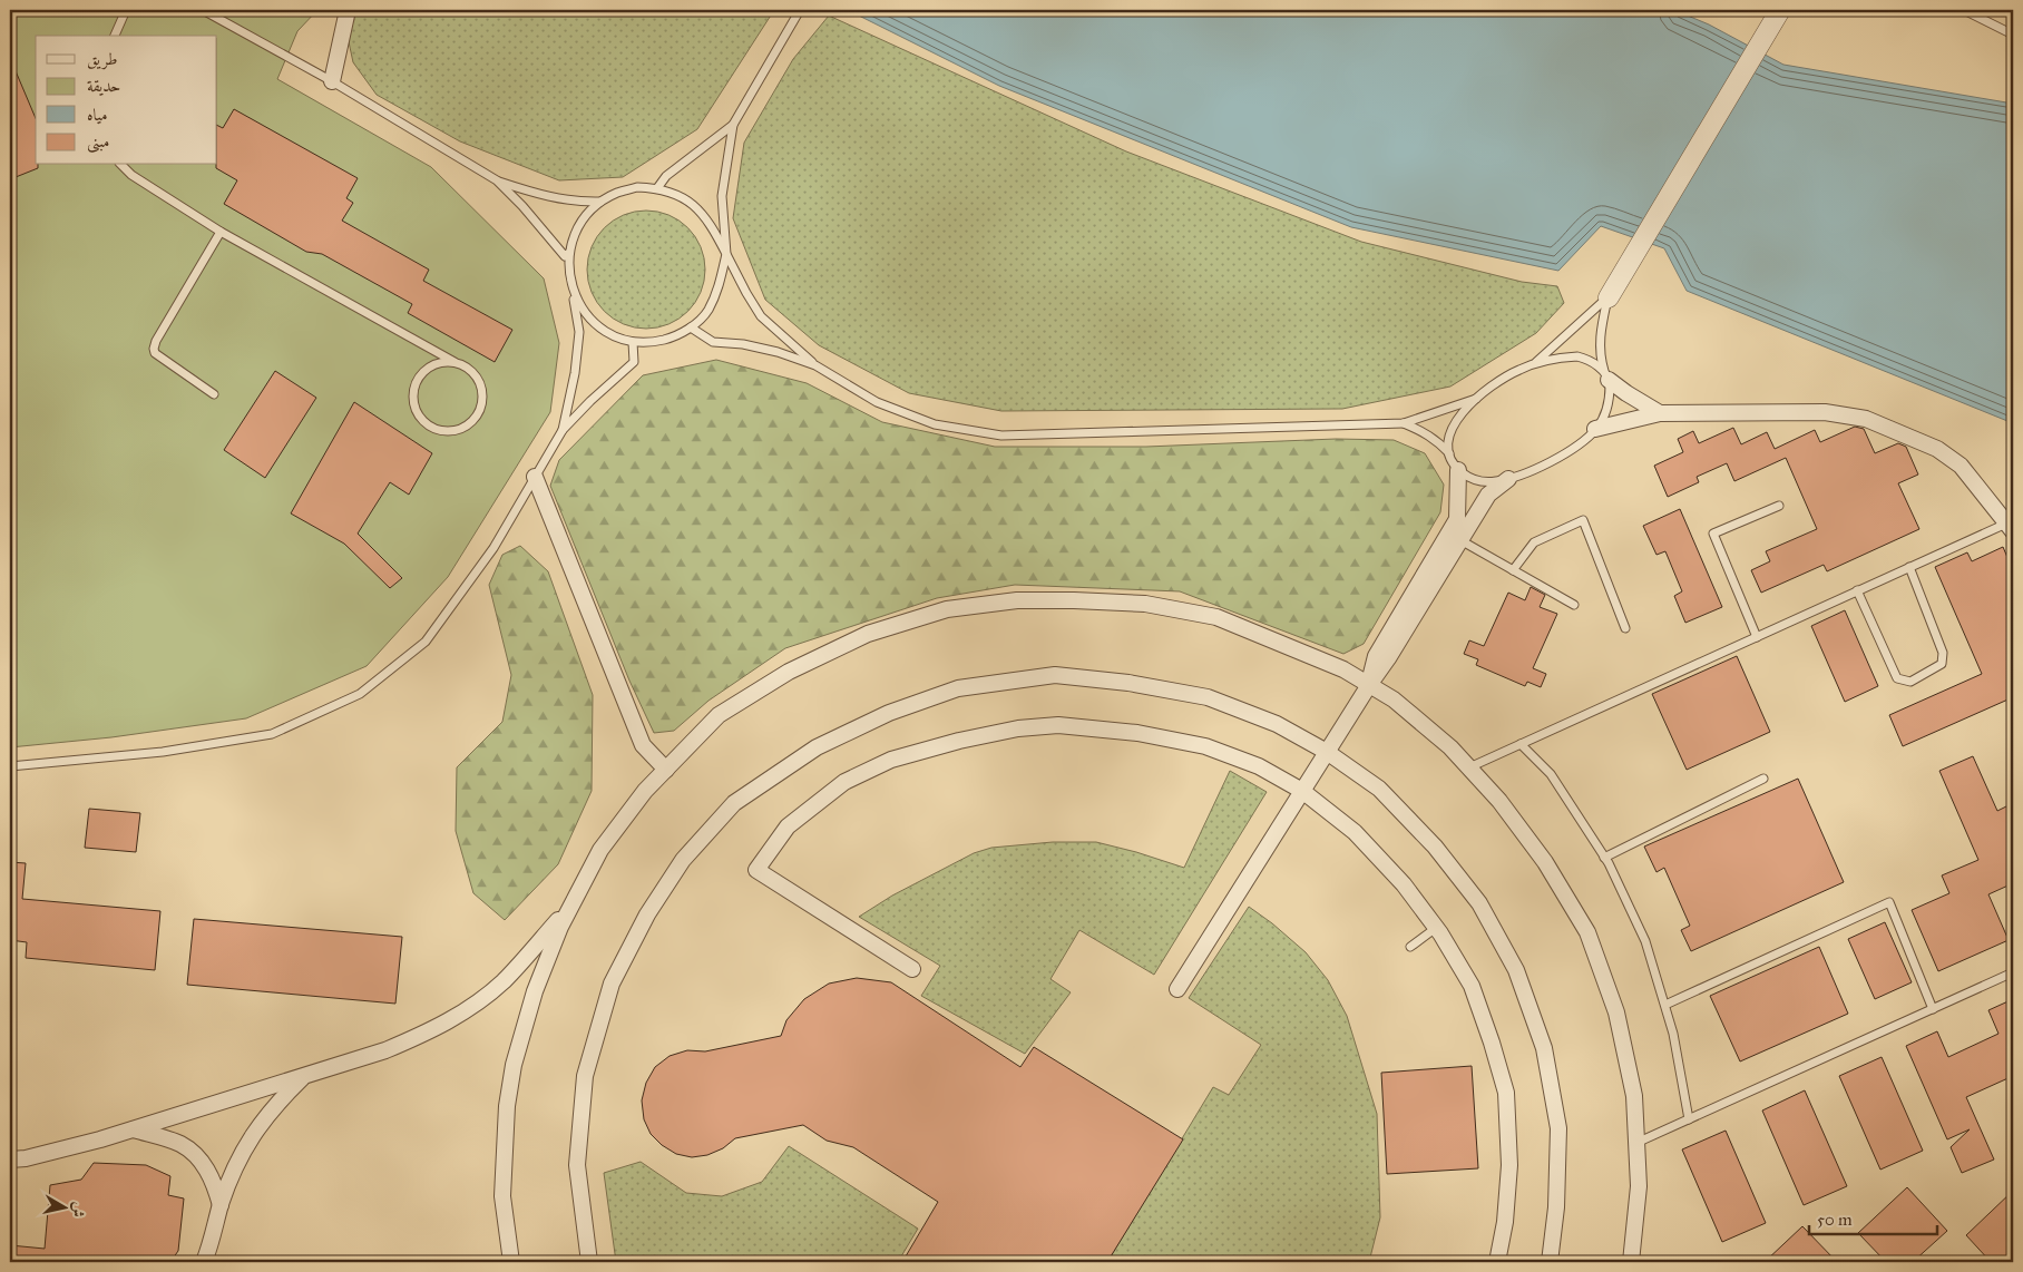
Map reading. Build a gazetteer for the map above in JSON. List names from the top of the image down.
{
  "legend": [
    "طريق",
    "حديقة",
    "مياه",
    "مبنى"
  ],
  "scale_bar": "50 m",
  "north": "right"
}
